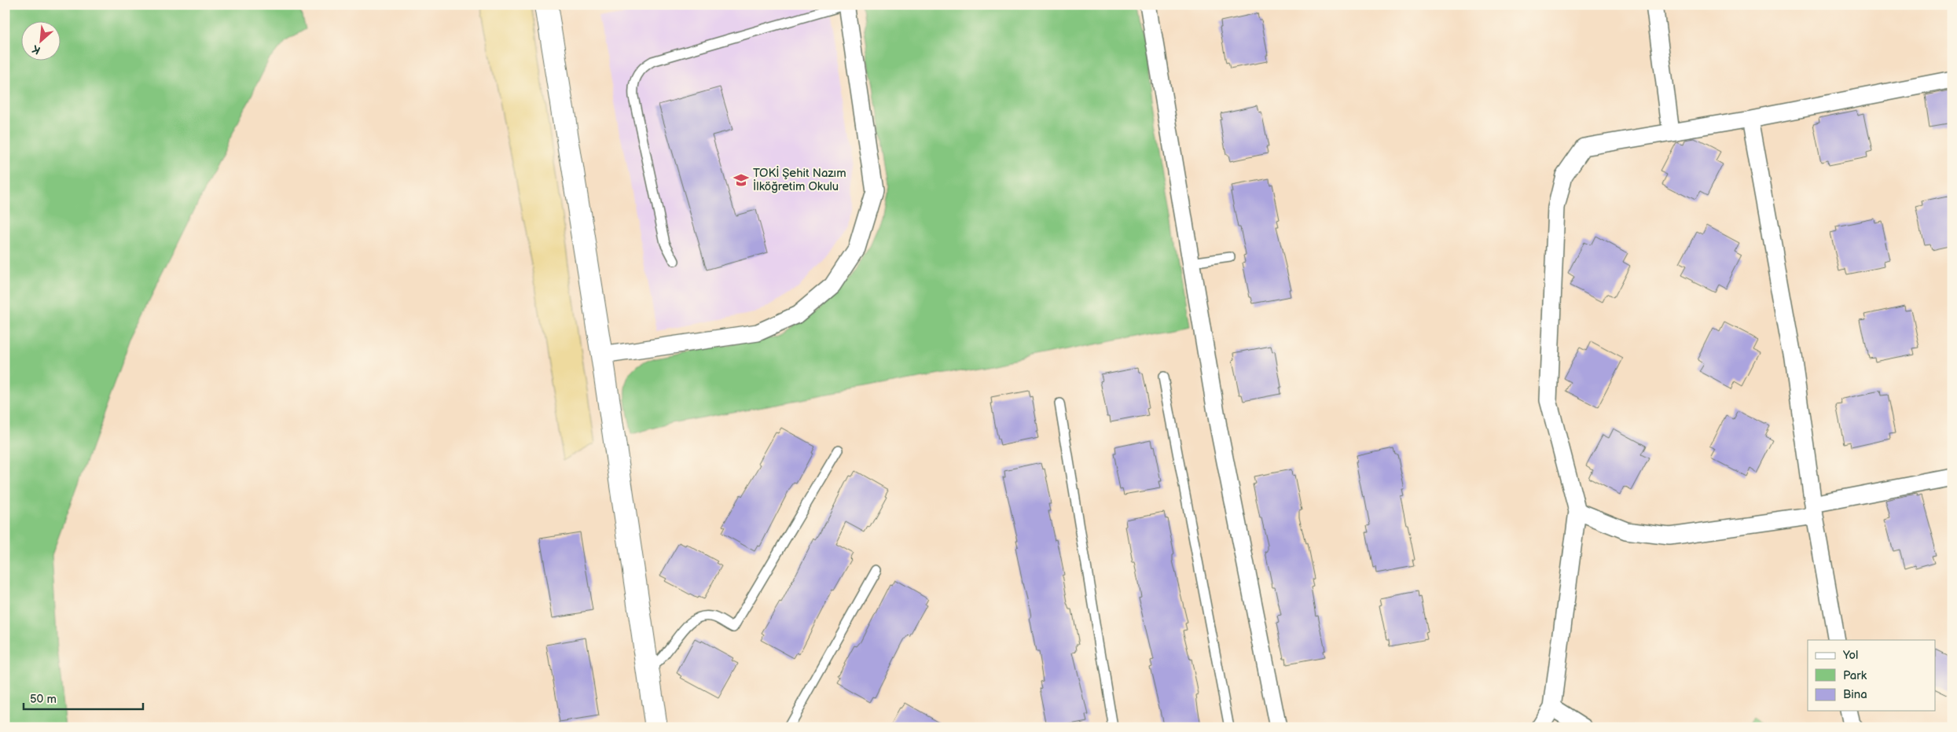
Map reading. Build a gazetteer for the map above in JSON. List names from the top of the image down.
{
  "places": {
    "school or university": ["TOKİ Şehit Nazım İlköğretim Okulu"]
  },
  "legend": ["Yol", "Park", "Bina"],
  "scale_bar": "50 m",
  "north": "bottom left"
}
